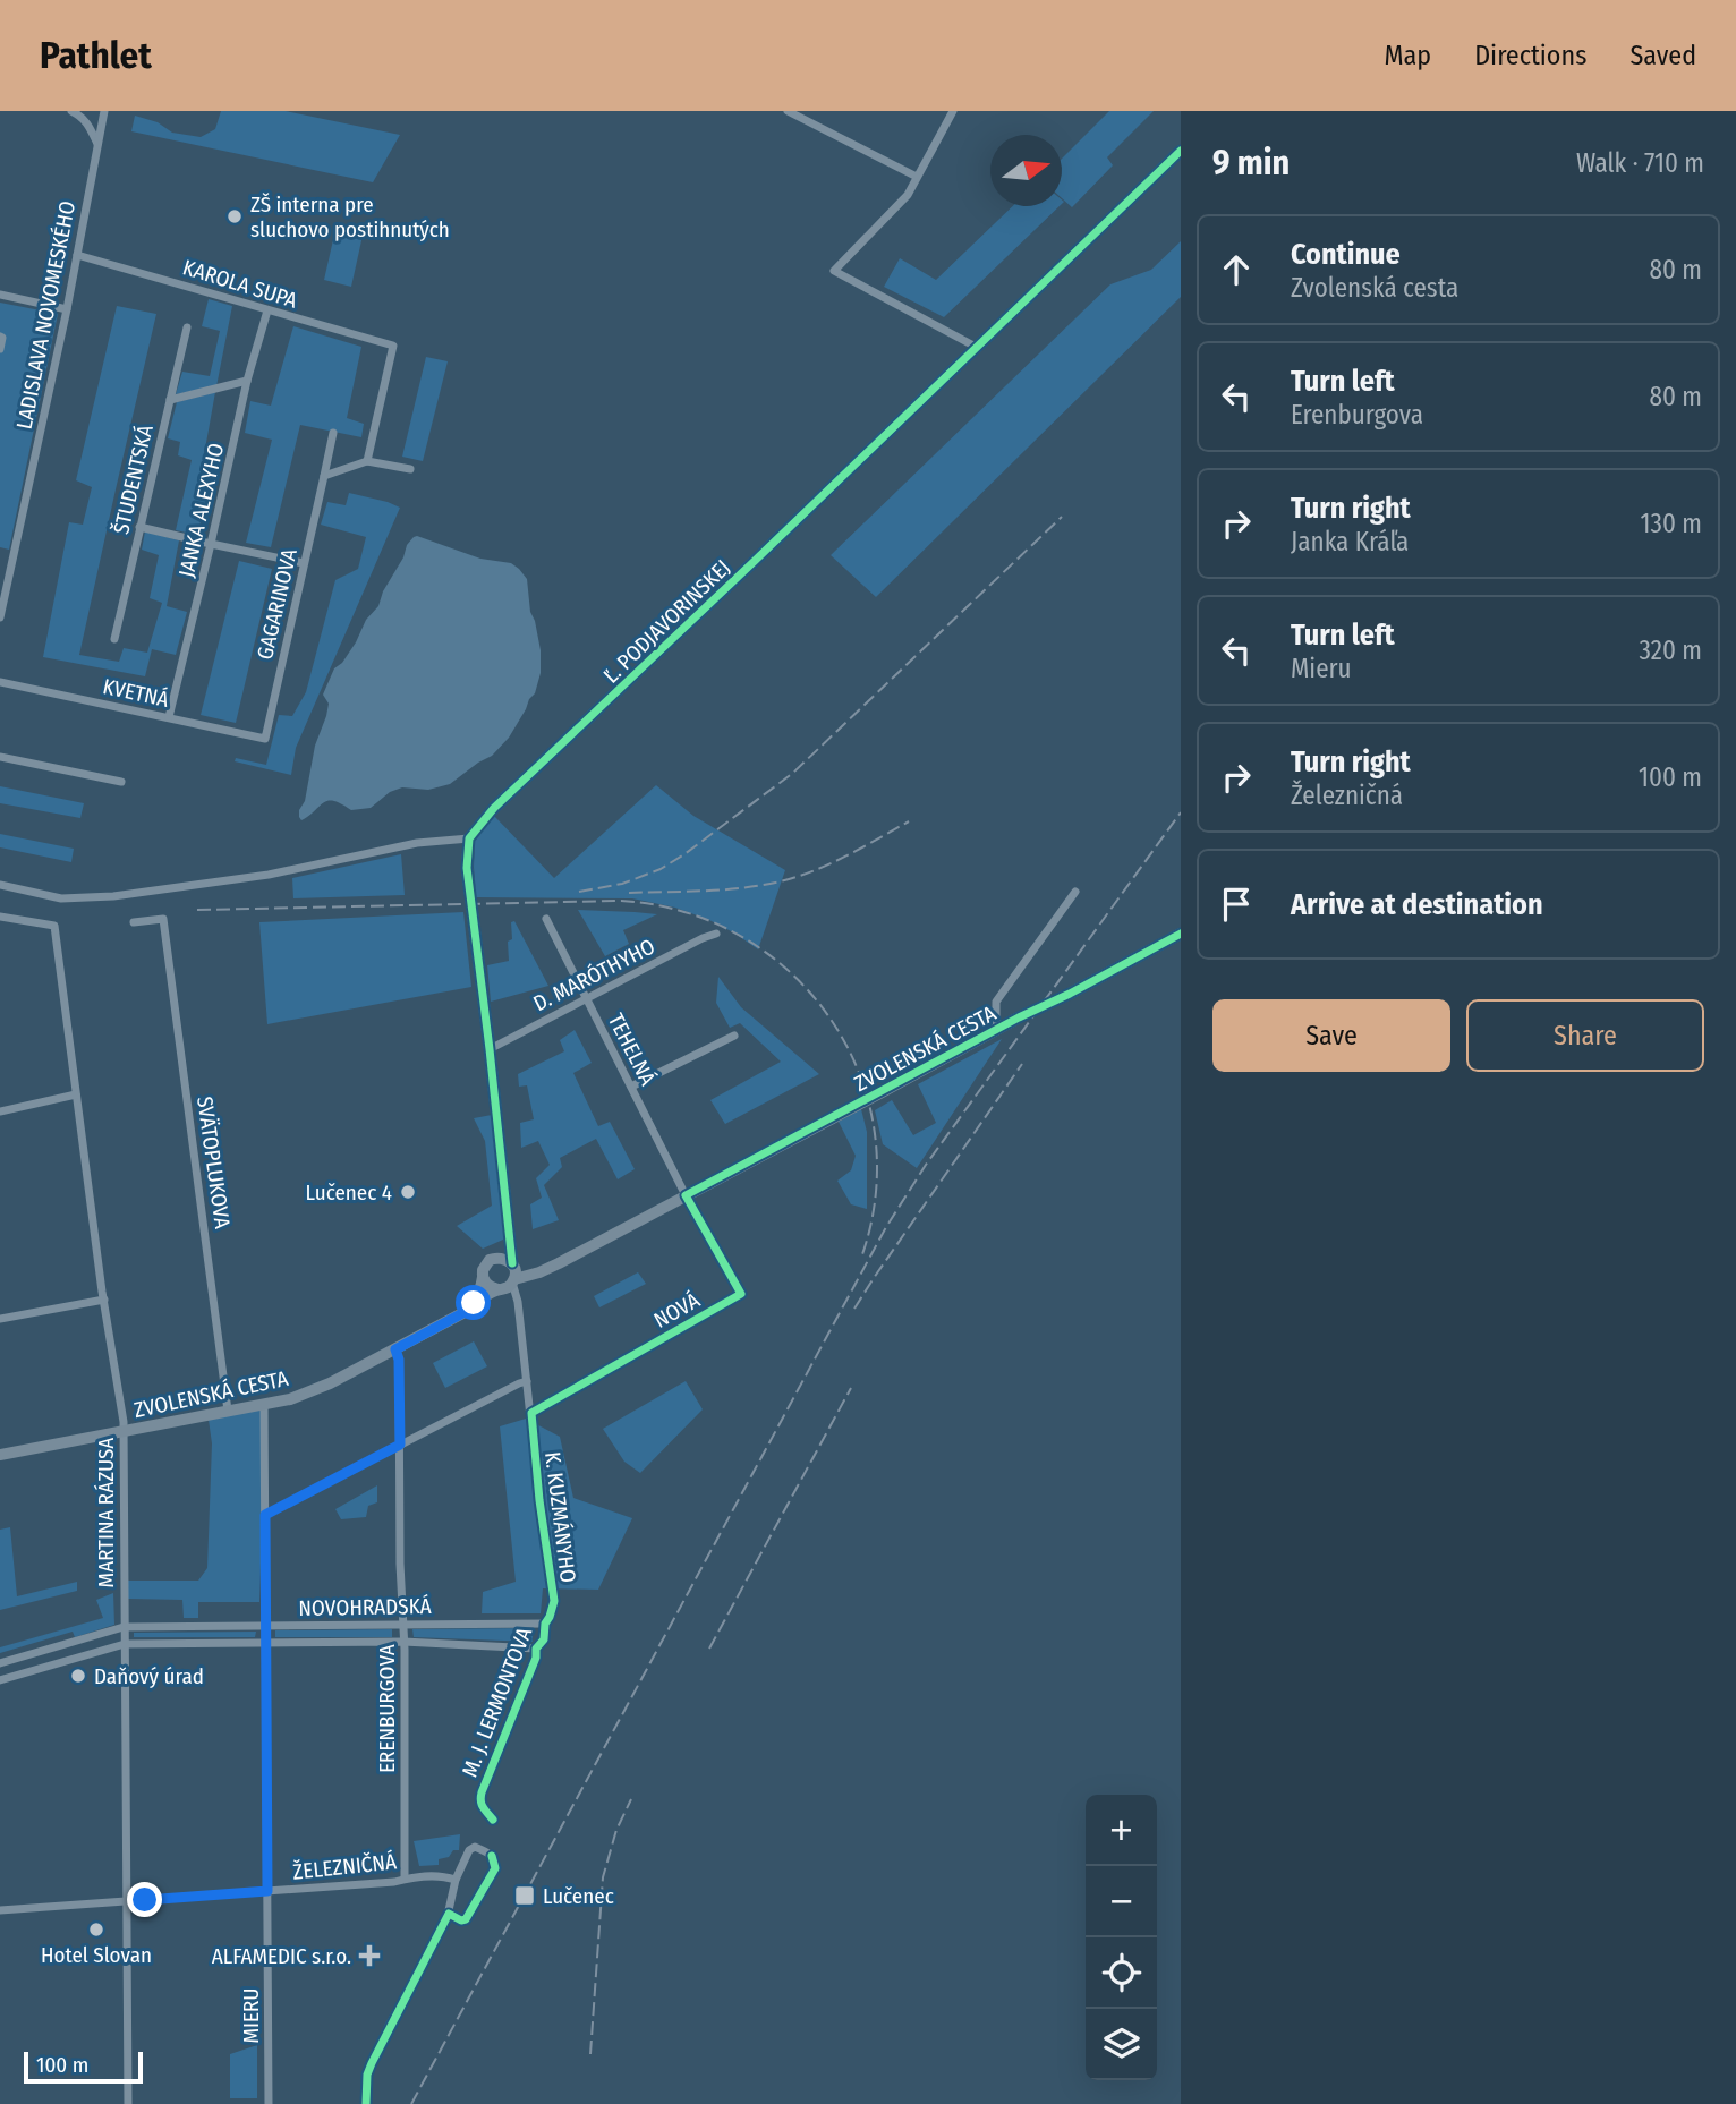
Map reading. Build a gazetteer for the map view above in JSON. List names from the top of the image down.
{
  "streets": {
    "street": [
      "KAROLA SUPA",
      "LADISLAVA NOVOMESKÉHO",
      "ŠTUDENTSKÁ",
      "JANKA ALEXYHO",
      "GAGARINOVA",
      "Ľ. PODJAVORINSKEJ",
      "KVETNÁ",
      "D. MARÓTHYHO",
      "ZVOLENSKÁ CESTA",
      "TEHELNÁ",
      "SVÄTOPLUKOVA",
      "NOVÁ",
      "MARTINA RÁZUSA",
      "K. KUZMÁNYHO",
      "NOVOHRADSKÁ",
      "M. J. LERMONTOVA",
      "ERENBURGOVA",
      "ŽELEZNIČNÁ",
      "MIERU"
    ]
  },
  "crossings": [
    ["KAROLA SUPA", "LADISLAVA NOVOMESKÉHO"],
    ["KAROLA SUPA", "JANKA ALEXYHO"],
    ["JANKA ALEXYHO", "KVETNÁ"],
    ["GAGARINOVA", "KVETNÁ"],
    ["D. MARÓTHYHO", "TEHELNÁ"],
    ["ZVOLENSKÁ CESTA", "TEHELNÁ"],
    ["ZVOLENSKÁ CESTA", "SVÄTOPLUKOVA"],
    ["ZVOLENSKÁ CESTA", "NOVÁ"],
    ["ZVOLENSKÁ CESTA", "MARTINA RÁZUSA"],
    ["ZVOLENSKÁ CESTA", "ERENBURGOVA"],
    ["ZVOLENSKÁ CESTA", "MIERU"],
    ["TEHELNÁ", "NOVÁ"],
    ["NOVÁ", "K. KUZMÁNYHO"],
    ["MARTINA RÁZUSA", "NOVOHRADSKÁ"],
    ["MARTINA RÁZUSA", "ŽELEZNIČNÁ"],
    ["K. KUZMÁNYHO", "NOVOHRADSKÁ"],
    ["K. KUZMÁNYHO", "M. J. LERMONTOVA"],
    ["NOVOHRADSKÁ", "M. J. LERMONTOVA"],
    ["NOVOHRADSKÁ", "ERENBURGOVA"],
    ["NOVOHRADSKÁ", "MIERU"],
    ["ERENBURGOVA", "ŽELEZNIČNÁ"],
    ["ŽELEZNIČNÁ", "MIERU"]
  ],
  "places": {
    "other": [
      "ZŠ interna pre sluchovo postihnutých",
      "Lučenec 4",
      "Daňový úrad",
      "Hotel Slovan"
    ],
    "transit": ["Lučenec"],
    "health": ["ALFAMEDIC s.r.o."]
  },
  "scale_bar": "100 m",
  "north": "right",
  "page": {
    "header": "Pathlet",
    "nav": ["Map", "Directions", "Saved"],
    "heading": ["9 min", "Walk · 710 m"],
    "list": [
      ["Continue", "Zvolenská cesta", "80 m"],
      ["Turn left", "Erenburgova", "80 m"],
      ["Turn right", "Janka Kráľa", "130 m"],
      ["Turn left", "Mieru", "320 m"],
      ["Turn right", "Železničná", "100 m"],
      "Arrive at destination"
    ],
    "buttons": ["Save", "Share"],
    "map_buttons": ["+", "−"],
    "scale": "100 m"
  }
}
